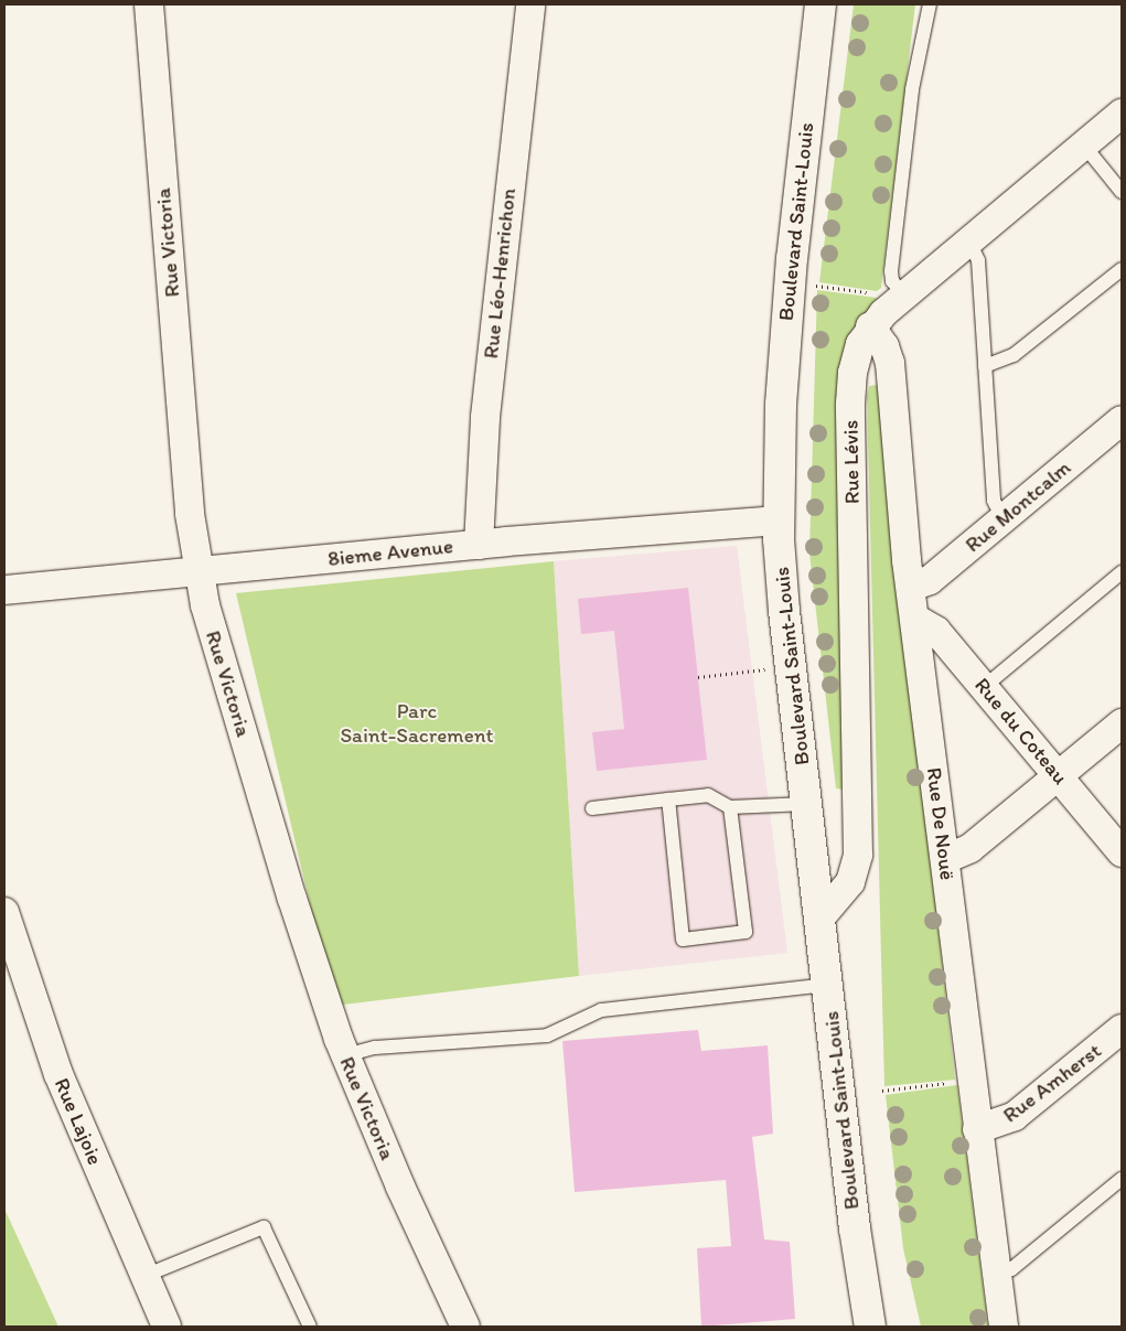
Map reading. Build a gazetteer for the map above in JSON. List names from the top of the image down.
{
  "streets": {
    "street": [
      "Boulevard Saint-Louis",
      "Rue Victoria",
      "Rue Léo-Henrichon",
      "Rue Lévis",
      "Rue Montcalm",
      "8ieme Avenue",
      "Rue du Coteau",
      "Rue De Nouë",
      "Rue Amherst",
      "Rue Lajoie"
    ]
  },
  "crossings": [
    ["Boulevard Saint-Louis", "Rue Lévis"],
    ["Boulevard Saint-Louis", "8ieme Avenue"],
    ["Rue Victoria", "8ieme Avenue"],
    ["Rue Léo-Henrichon", "8ieme Avenue"],
    ["Rue Lévis", "Rue De Nouë"],
    ["Rue Montcalm", "Rue De Nouë"],
    ["Rue du Coteau", "Rue De Nouë"],
    ["Rue De Nouë", "Rue Amherst"]
  ],
  "parks": ["Parc Saint-Sacrement"]
}
